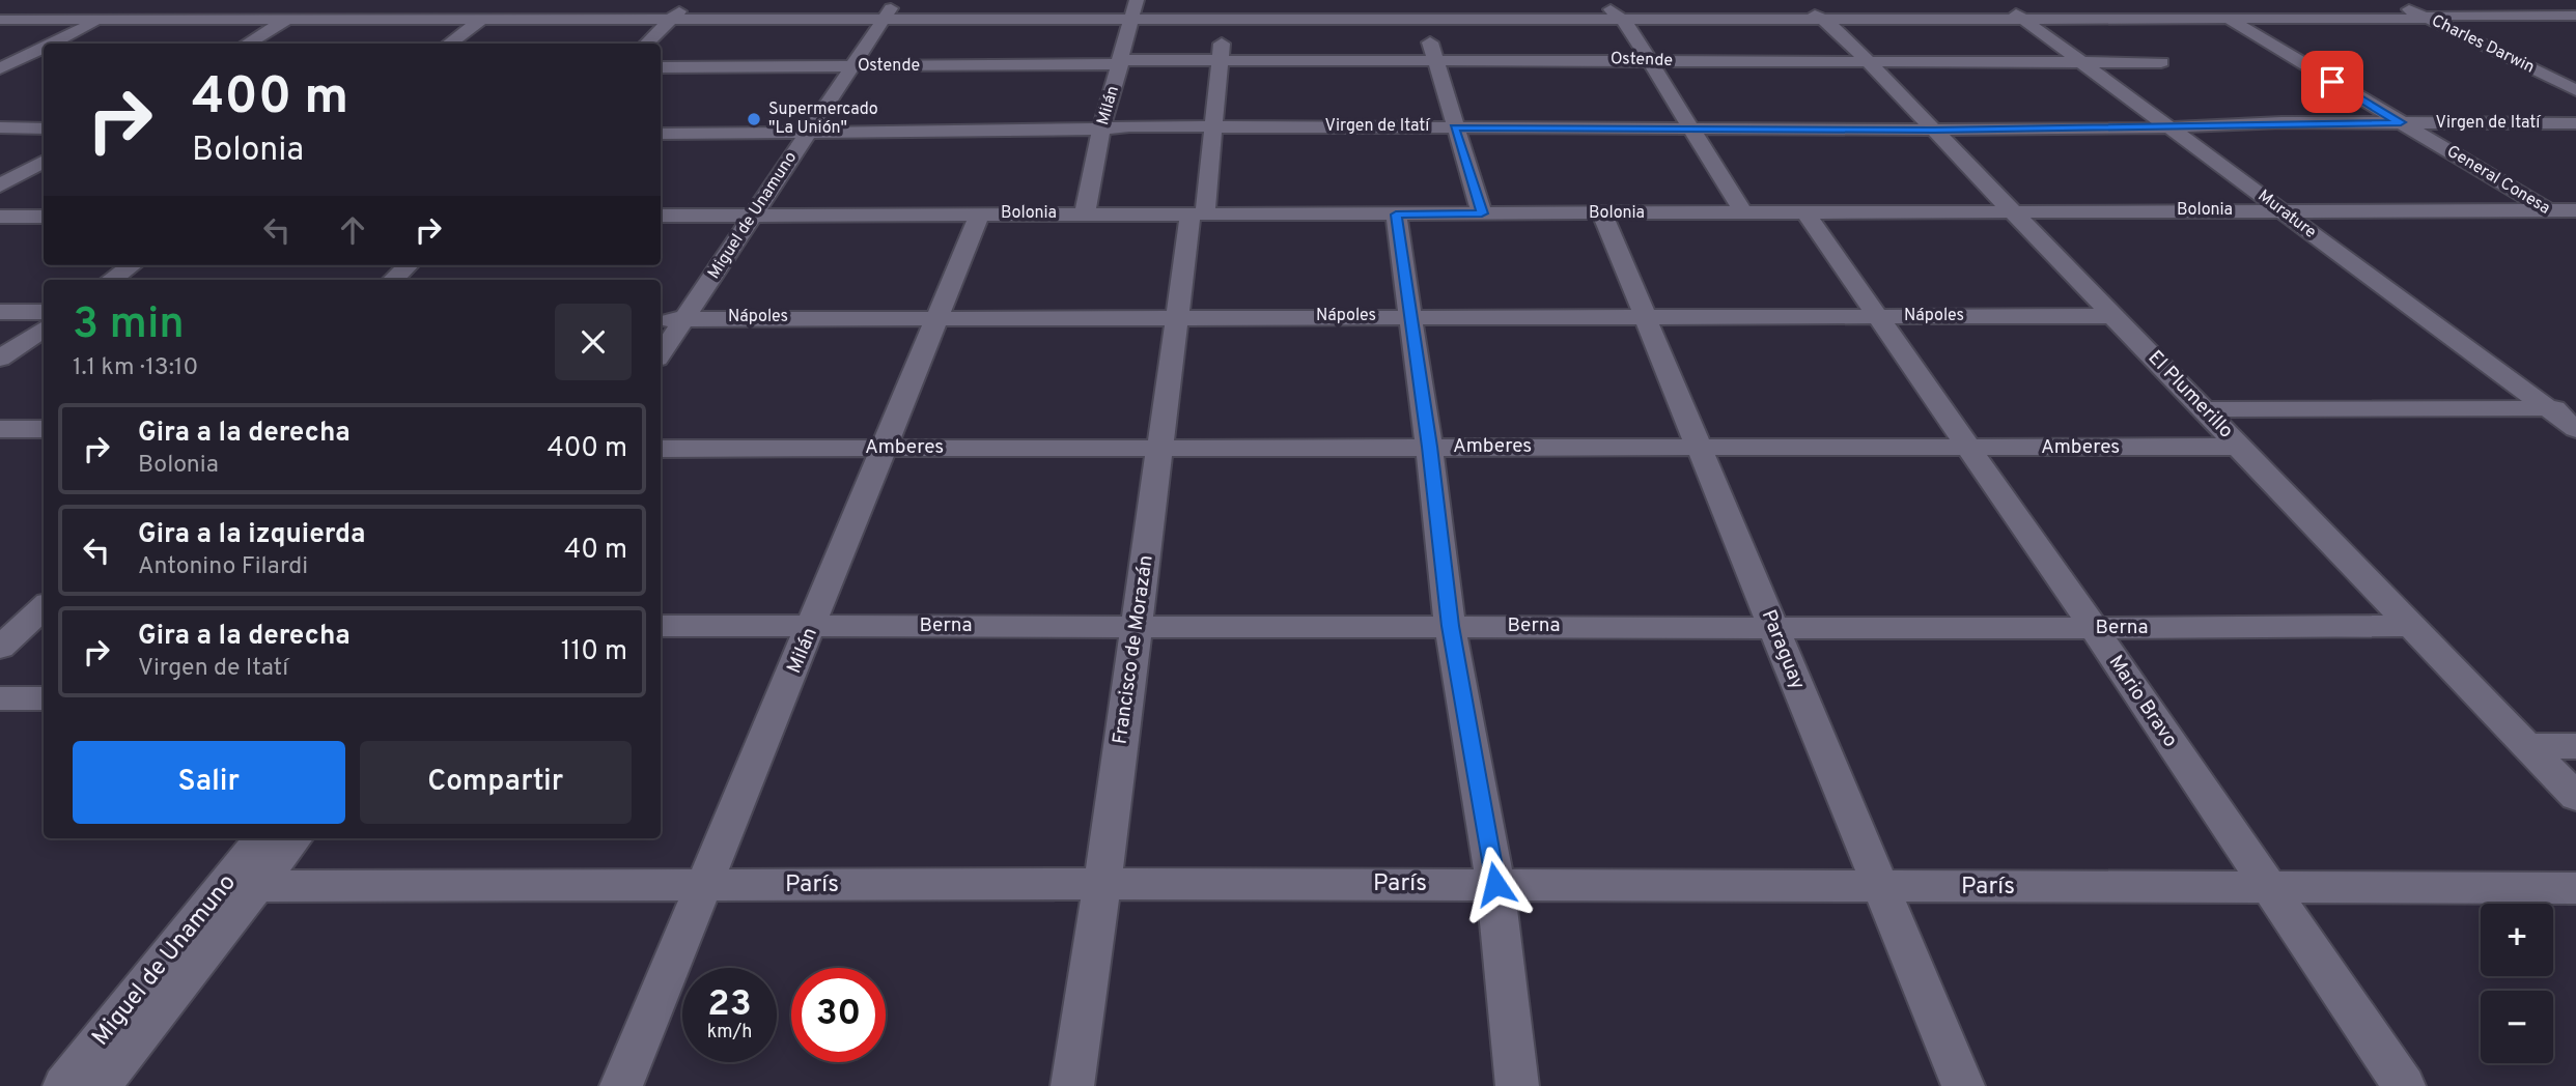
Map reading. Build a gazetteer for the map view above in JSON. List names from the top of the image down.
{
  "streets": {
    "street": [
      "Charles Darwin",
      "Ostende",
      "Milán",
      "Virgen de Itatí",
      "General Conesa",
      "Bolonia",
      "Murature",
      "Miguel de Unamuno",
      "Nápoles",
      "El Plumerillo",
      "Amberes",
      "Berna",
      "Francisco de Morazán",
      "Paraguay",
      "Mario Bravo",
      "París"
    ]
  },
  "crossings": [
    ["Ostende", "Milán"],
    ["Ostende", "Murature"],
    ["Ostende", "Miguel de Unamuno"],
    ["Ostende", "El Plumerillo"],
    ["Ostende", "Francisco de Morazán"],
    ["Milán", "Virgen de Itatí"],
    ["Milán", "Bolonia"],
    ["Milán", "Nápoles"],
    ["Milán", "Amberes"],
    ["Milán", "Berna"],
    ["Milán", "París"],
    ["Virgen de Itatí", "General Conesa"],
    ["Virgen de Itatí", "Murature"],
    ["Virgen de Itatí", "Miguel de Unamuno"],
    ["Virgen de Itatí", "El Plumerillo"],
    ["Virgen de Itatí", "Francisco de Morazán"],
    ["General Conesa", "Bolonia"],
    ["Bolonia", "Murature"],
    ["Bolonia", "Miguel de Unamuno"],
    ["Bolonia", "El Plumerillo"],
    ["Bolonia", "Francisco de Morazán"],
    ["Bolonia", "Paraguay"],
    ["Bolonia", "Mario Bravo"],
    ["Miguel de Unamuno", "Nápoles"],
    ["Miguel de Unamuno", "París"],
    ["Nápoles", "El Plumerillo"],
    ["Nápoles", "Francisco de Morazán"],
    ["Nápoles", "Paraguay"],
    ["Nápoles", "Mario Bravo"],
    ["El Plumerillo", "Amberes"],
    ["El Plumerillo", "Berna"],
    ["Amberes", "Francisco de Morazán"],
    ["Amberes", "Paraguay"],
    ["Amberes", "Mario Bravo"],
    ["Berna", "Francisco de Morazán"],
    ["Berna", "Paraguay"],
    ["Berna", "Mario Bravo"],
    ["Francisco de Morazán", "París"],
    ["Paraguay", "París"],
    ["Mario Bravo", "París"]
  ],
  "places": ["Supermercado \"La Unión\""],
  "page": {
    "turn": ["400 m", "Bolonia"],
    "heading": ["3 min", "1.1 km · 13:10"],
    "list": [
      {
        "name": "Gira a la derecha",
        "note": "Bolonia",
        "value": "400 m"
      },
      {
        "name": "Gira a la izquierda",
        "note": "Antonino Filardi",
        "value": "40 m"
      },
      {
        "name": "Gira a la derecha",
        "note": "Virgen de Itatí",
        "value": "110 m"
      }
    ],
    "buttons": ["Salir", "Compartir"],
    "map_buttons": ["+", "−"],
    "speed": "23 km/h",
    "limit": "30"
  }
}
